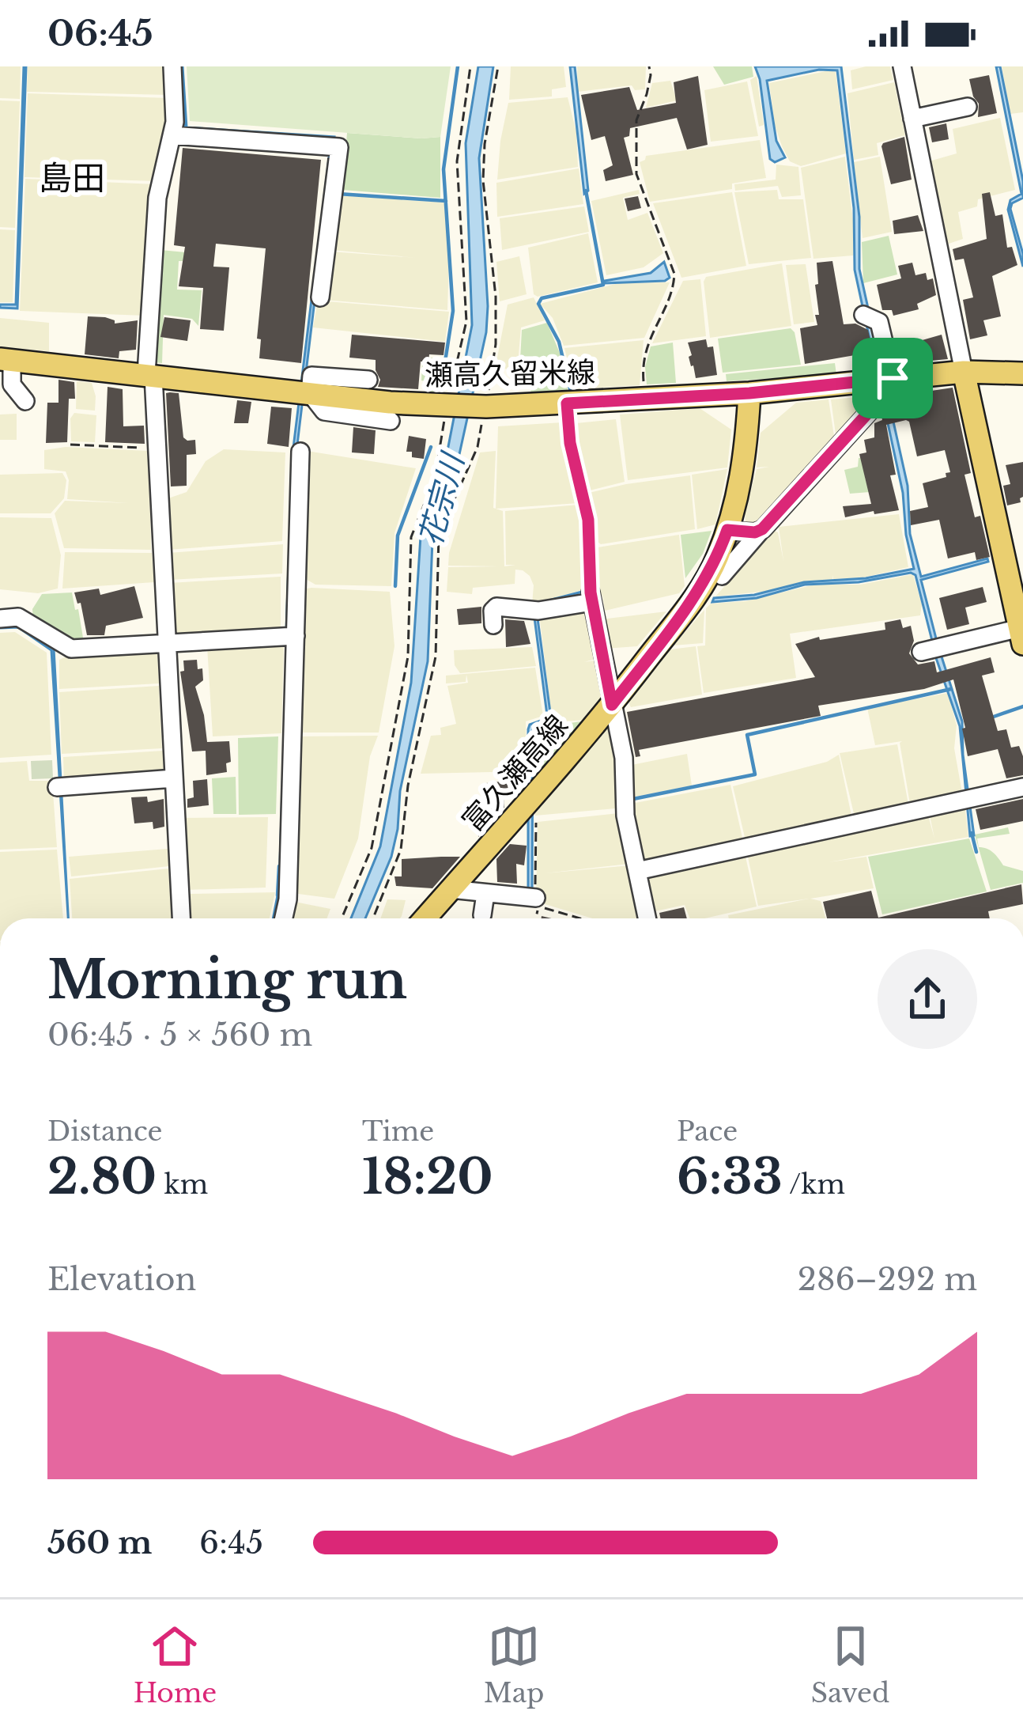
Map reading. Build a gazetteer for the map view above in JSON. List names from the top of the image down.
{
  "streets": {
    "main road": ["瀬高久留米線", "富久瀬高線"]
  },
  "crossings": [
    ["瀬高久留米線", "富久瀬高線"]
  ],
  "districts": ["島田"],
  "water": ["花宗川"],
  "page": {
    "status": "06:45",
    "heading": ["Morning run", "06:45 · 5 × 560 m"],
    "stats": [
      ["Distance", "2.80 km"],
      ["Time", "18:20"],
      ["Pace", "6:33 /km"]
    ],
    "chart": ["Elevation", "286–292 m"],
    "list": [
      {
        "name": "560 m",
        "note": "6:45"
      }
    ],
    "tabs": ["Home", "Map", "Saved"]
  }
}
